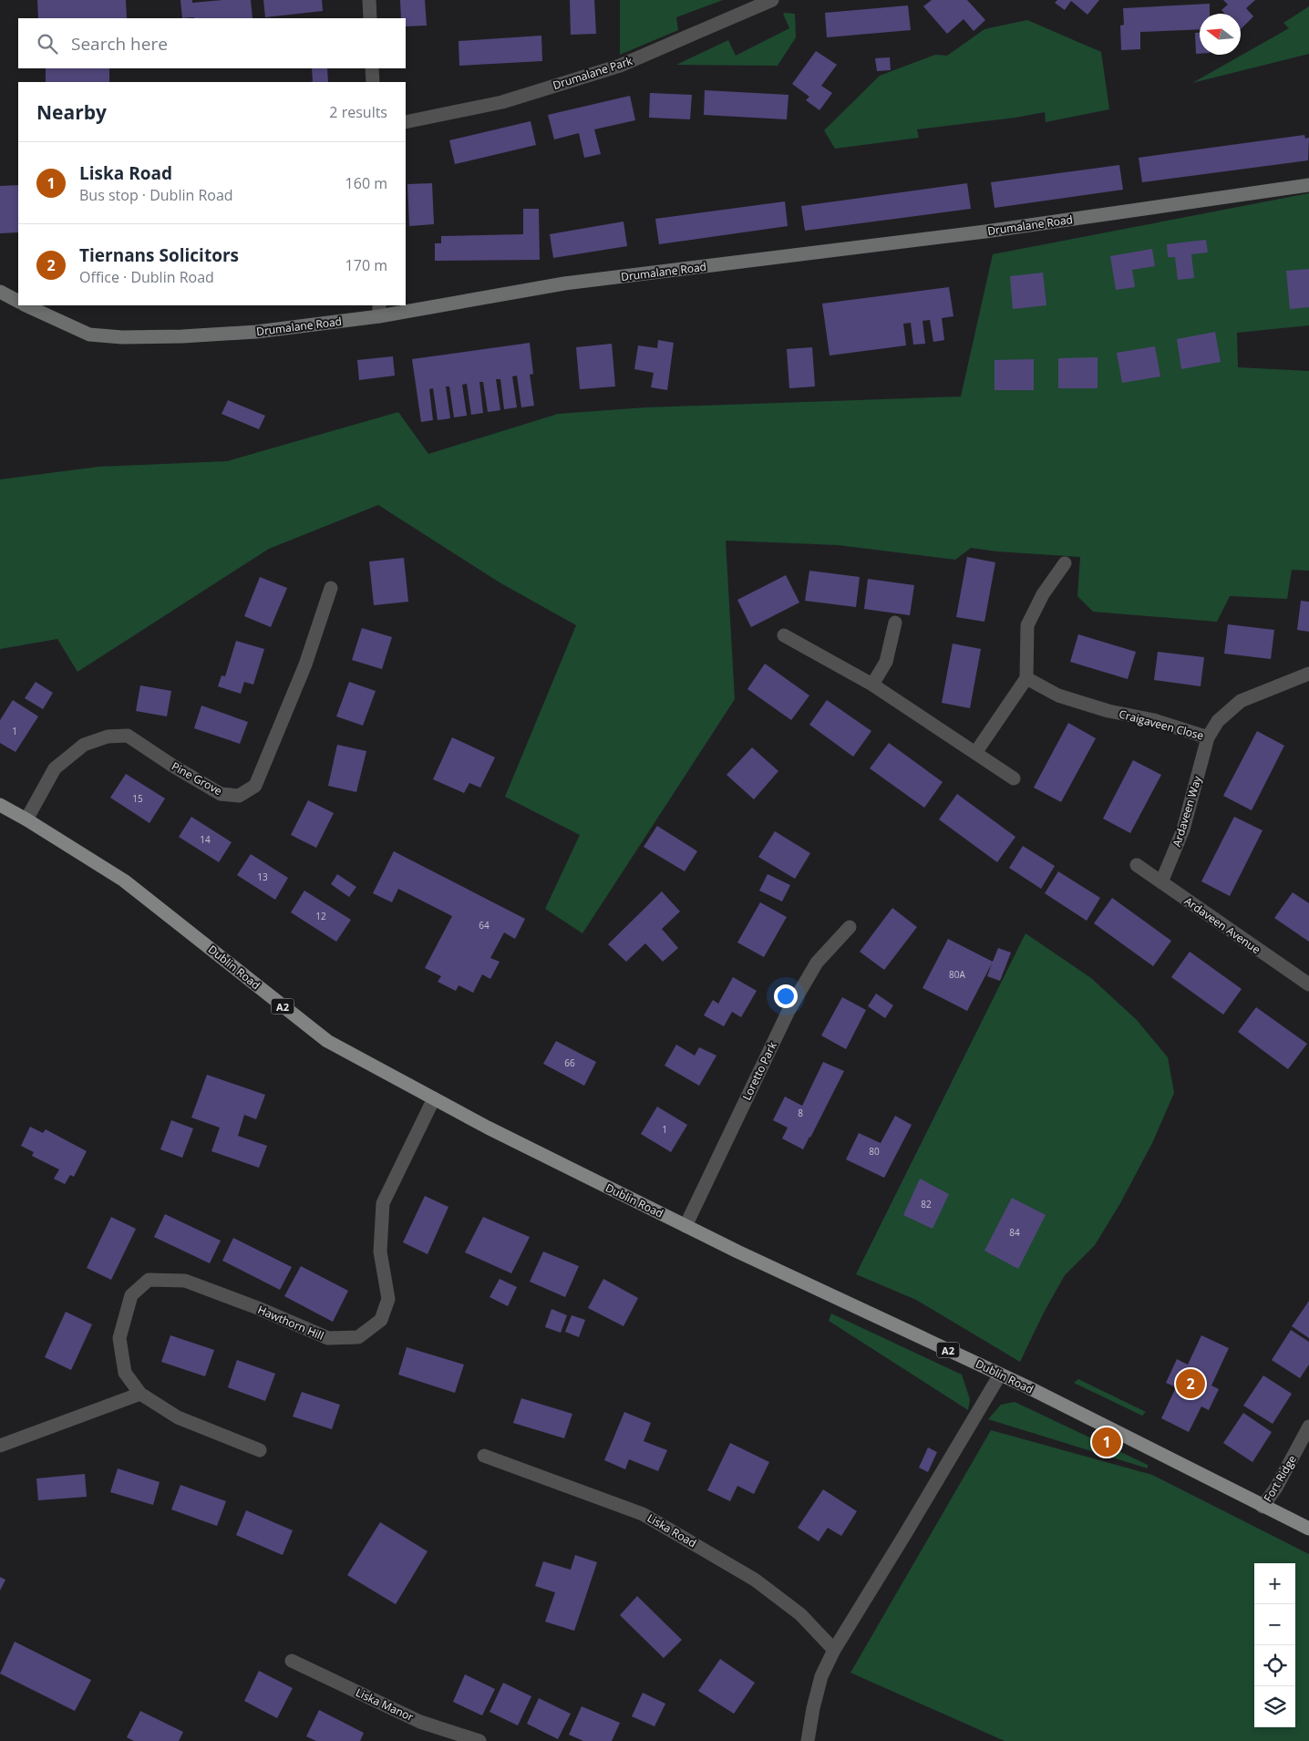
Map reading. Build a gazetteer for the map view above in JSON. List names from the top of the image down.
{
  "streets": {
    "main road": ["Drumalane Road", "Dublin Road", "A2"],
    "street": [
      "Drumalane Park",
      "Craigaveen Close",
      "Pine Grove",
      "Ardaveen Way",
      "Ardaveen Avenue",
      "Loretto Park",
      "Hawthorn Hill",
      "Fort Ridge",
      "Liska Road",
      "Liska Manor"
    ]
  },
  "crossings": [
    ["Craigaveen Close", "Ardaveen Way"],
    ["Pine Grove", "Dublin Road"],
    ["Ardaveen Way", "Ardaveen Avenue"],
    ["Dublin Road", "Loretto Park"],
    ["Dublin Road", "Hawthorn Hill"],
    ["Dublin Road", "Fort Ridge"]
  ],
  "house_numbers": [
    "1",
    "15",
    "14",
    "13",
    "12",
    "64",
    "80A",
    "66",
    "8",
    "1",
    "80",
    "82",
    "84"
  ],
  "north": "left",
  "page": {
    "search": "Search here",
    "heading": ["Nearby", "2 results"],
    "list": [
      {
        "mark": "1",
        "name": "Liska Road",
        "note": "Bus stop · Dublin Road",
        "value": "160 m"
      },
      {
        "mark": "2",
        "name": "Tiernans Solicitors",
        "note": "Office · Dublin Road",
        "value": "170 m"
      }
    ],
    "pins": ["2", "1"],
    "map_buttons": ["+", "−"]
  }
}
